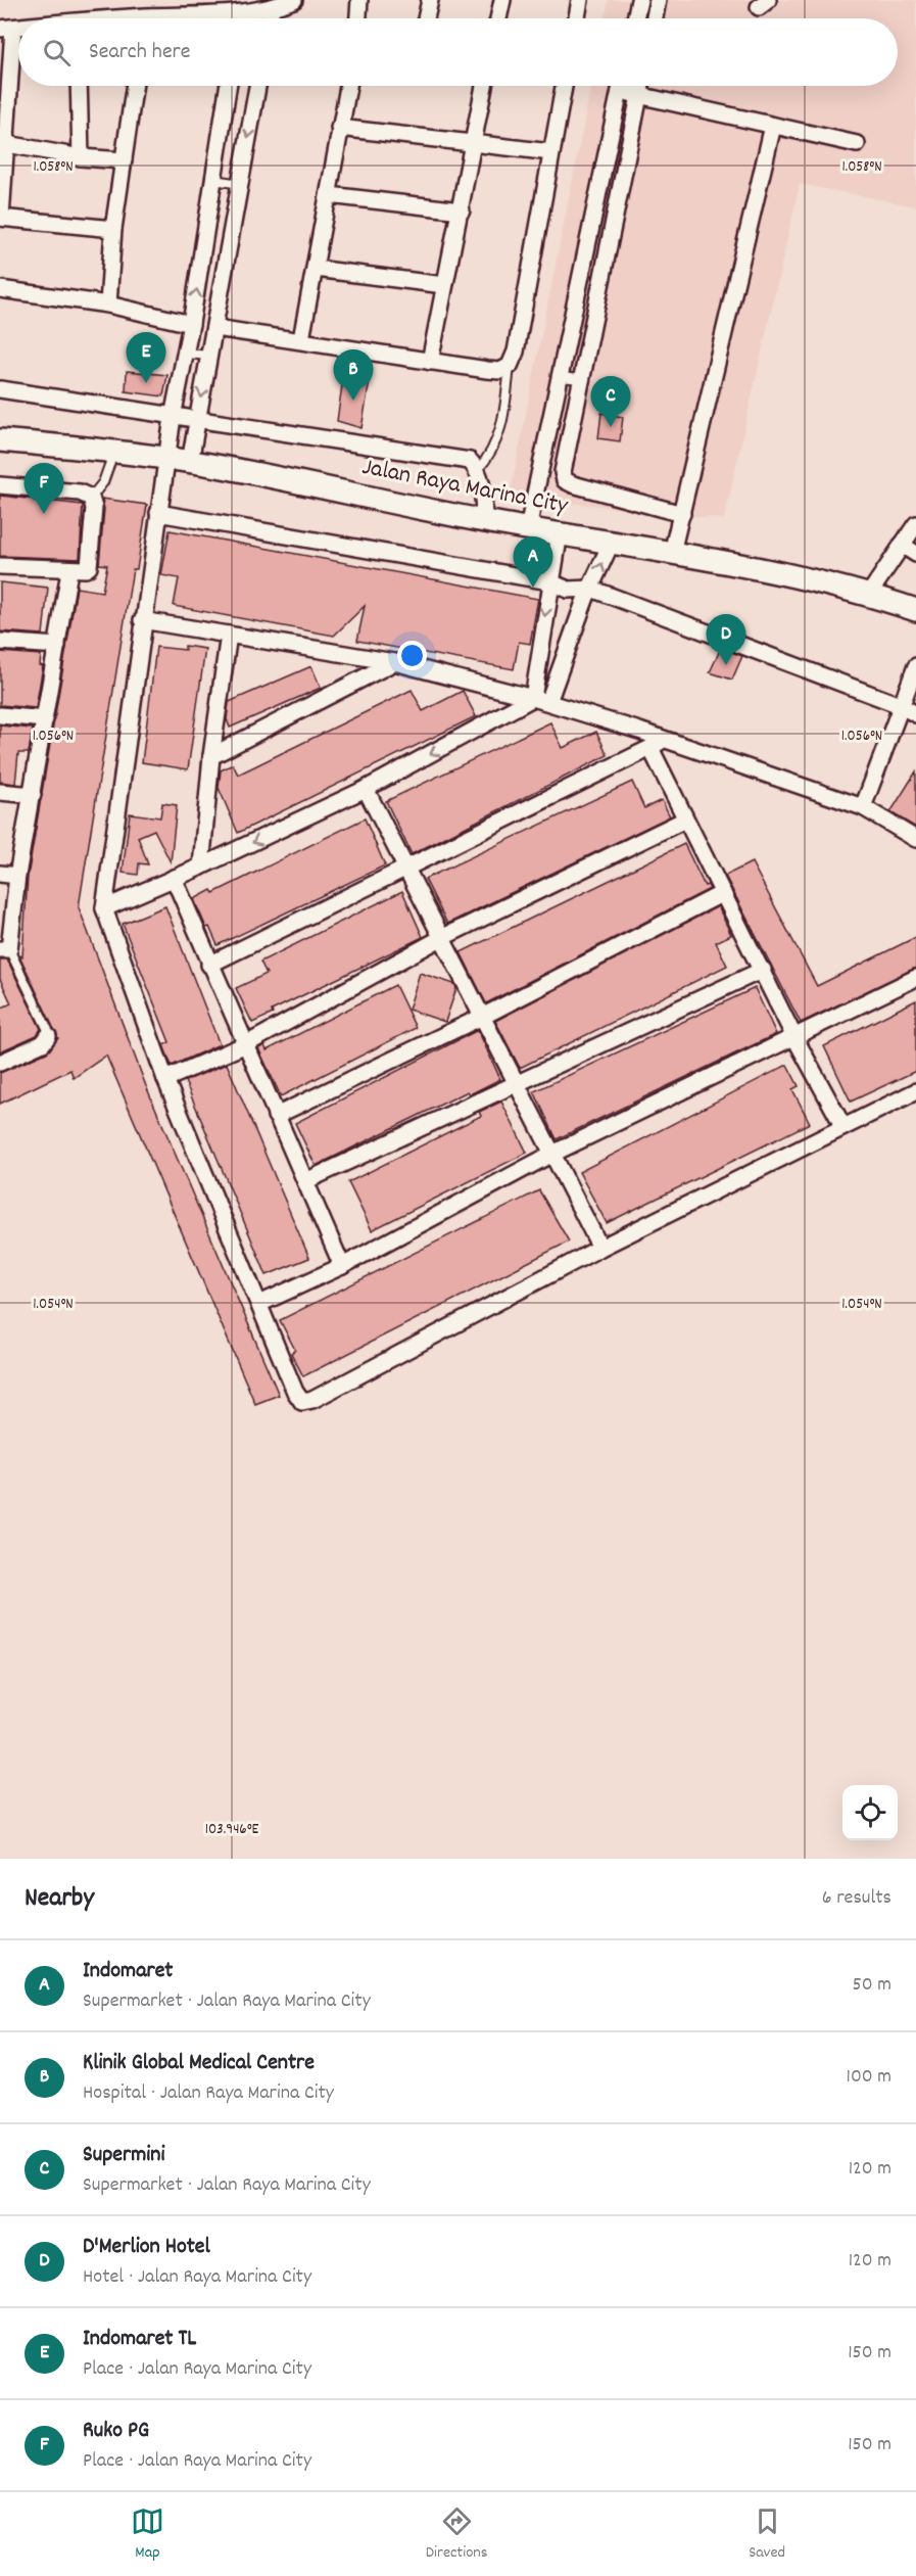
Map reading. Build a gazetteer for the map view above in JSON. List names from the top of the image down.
{
  "streets": {
    "main road": ["Jalan Raya Marina City"]
  },
  "page": {
    "search": "Search here",
    "pins": [
      "E",
      "B",
      "C",
      "F",
      "A",
      "D"
    ],
    "heading": ["Nearby", "6 results"],
    "list": [
      {
        "mark": "A",
        "name": "Indomaret",
        "note": "Supermarket · Jalan Raya Marina City",
        "value": "50 m"
      },
      {
        "mark": "B",
        "name": "Klinik Global Medical Centre",
        "note": "Hospital · Jalan Raya Marina City",
        "value": "100 m"
      },
      {
        "mark": "C",
        "name": "Supermini",
        "note": "Supermarket · Jalan Raya Marina City",
        "value": "120 m"
      },
      {
        "mark": "D",
        "name": "D'Merlion Hotel",
        "note": "Hotel · Jalan Raya Marina City",
        "value": "120 m"
      },
      {
        "mark": "E",
        "name": "Indomaret TL",
        "note": "Place · Jalan Raya Marina City",
        "value": "150 m"
      },
      {
        "mark": "F",
        "name": "Ruko PG",
        "note": "Place · Jalan Raya Marina City",
        "value": "150 m"
      }
    ],
    "nav": ["Map", "Directions", "Saved"]
  },
  "coordinates": [
    "1.058°N",
    "1.056°N",
    "1.054°N",
    "103.946°E"
  ]
}
